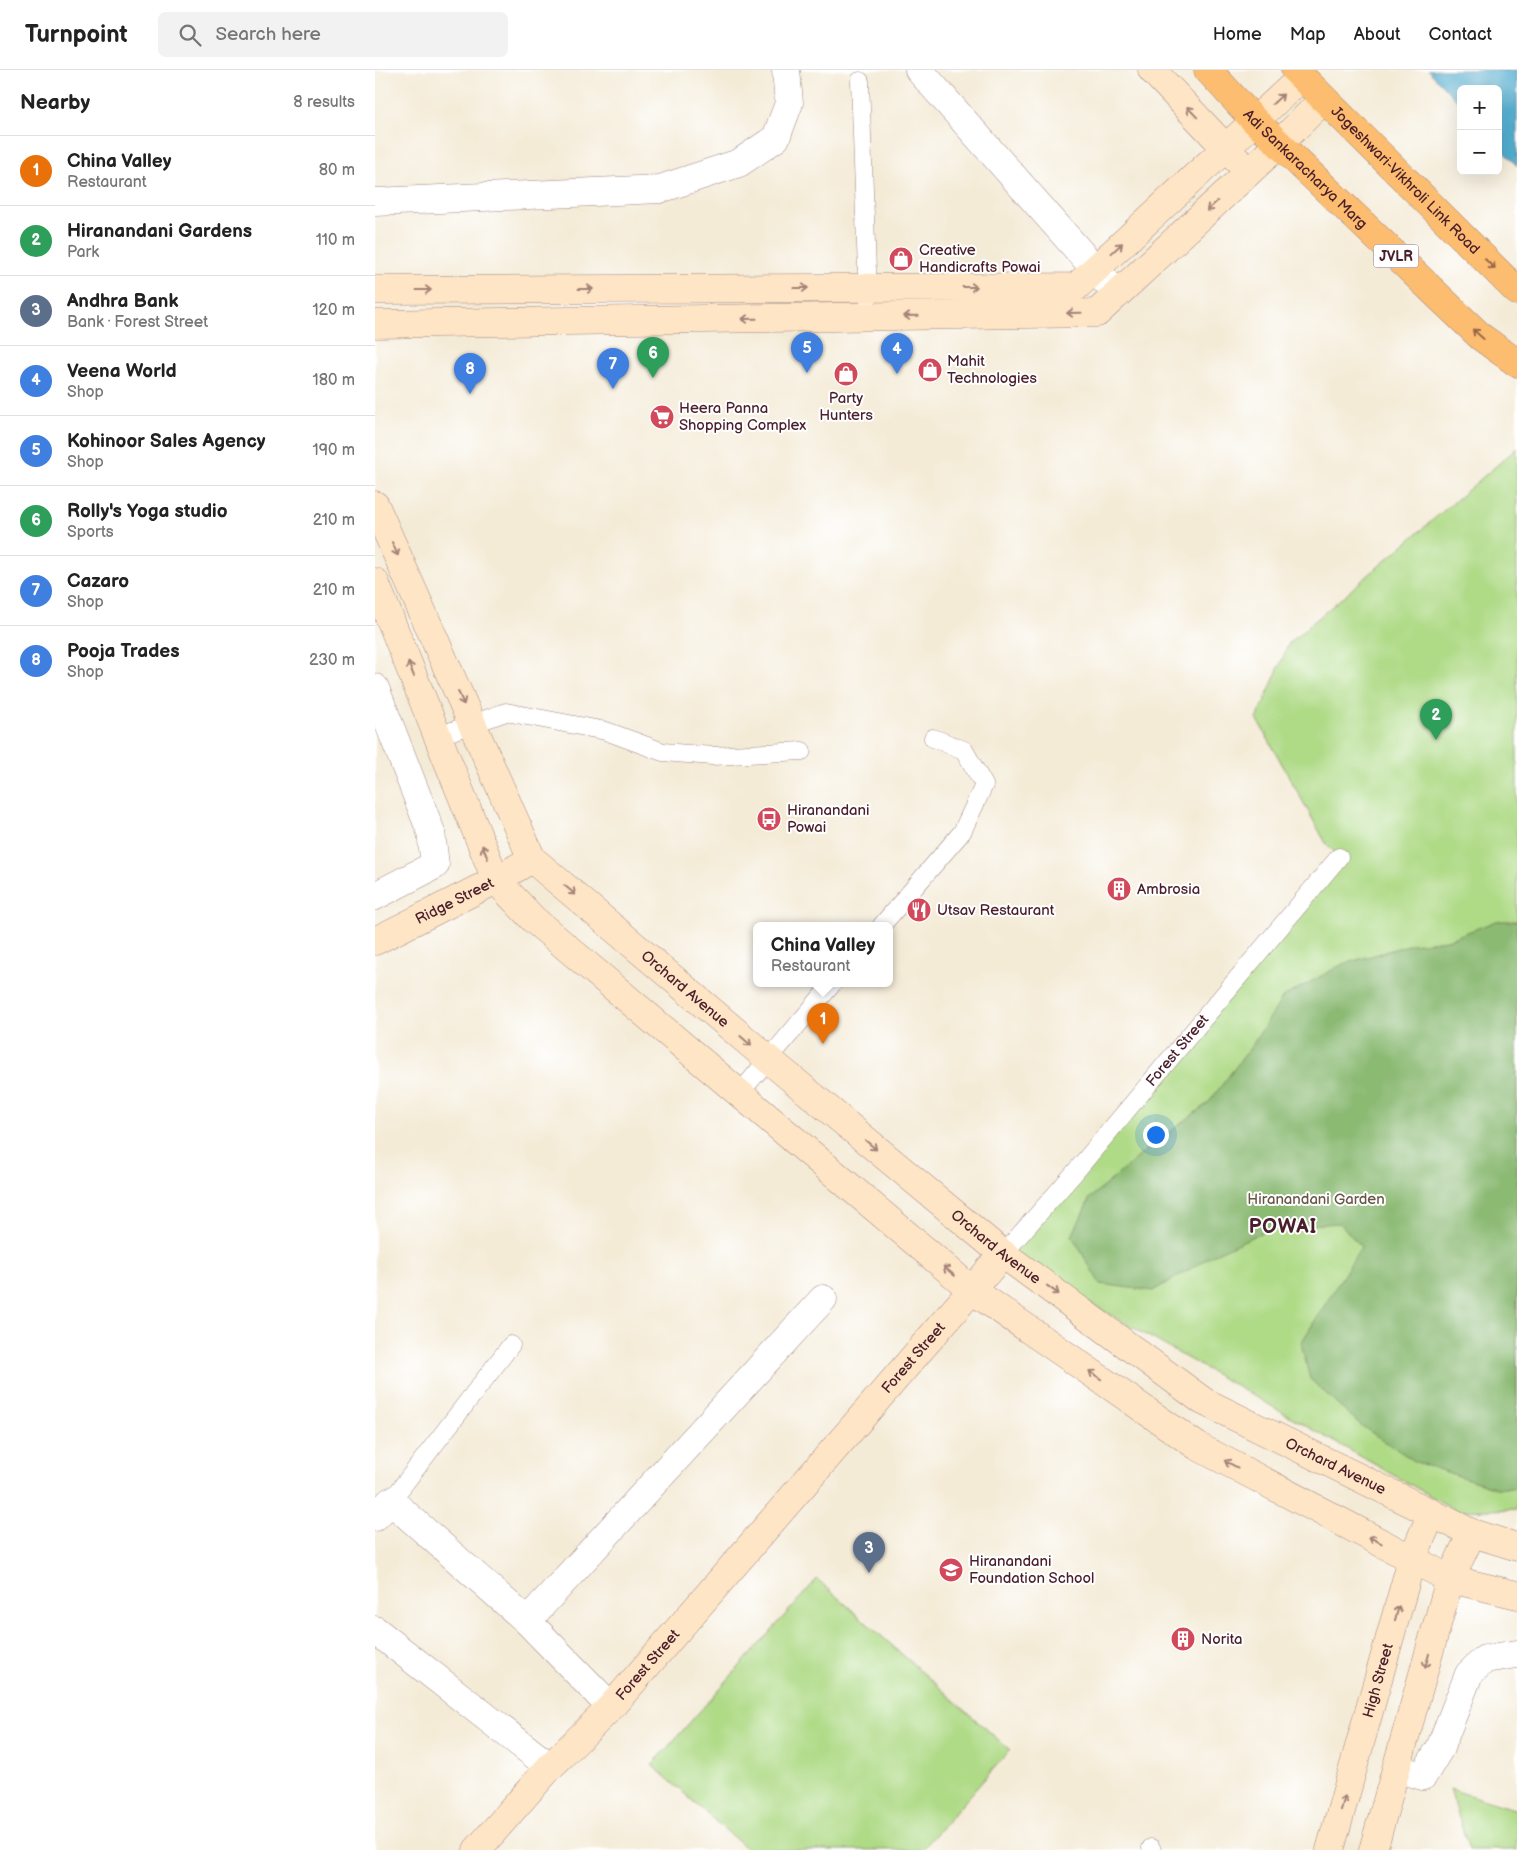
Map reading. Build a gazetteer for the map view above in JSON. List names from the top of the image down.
{
  "streets": {
    "main road": ["Adi Sankaracharya Marg", "Jogeshwari-Vikhroli Link Road", "JVLR"],
    "street": [
      "Ridge Street",
      "Orchard Avenue",
      "Forest Street",
      "High Street"
    ]
  },
  "crossings": [
    ["Ridge Street", "Orchard Avenue"],
    ["Orchard Avenue", "Forest Street"],
    ["Orchard Avenue", "High Street"]
  ],
  "one_way": ["Adi Sankaracharya Marg", "Jogeshwari-Vikhroli Link Road"],
  "districts": ["POWAI"],
  "parks": ["Hiranandani Garden"],
  "places": {
    "shop": ["Creative Handicrafts Powai", "Mahit Technologies", "Party Hunters"],
    "supermarket": ["Heera Panna Shopping Complex"],
    "bus stop": ["Hiranandani Powai"],
    "building": ["Ambrosia", "Norita"],
    "restaurant": ["Utsav Restaurant"],
    "school or university": ["Hiranandani Foundation School"]
  },
  "page": {
    "header": "Turnpoint",
    "search": "Search here",
    "nav": [
      "Home",
      "Map",
      "About",
      "Contact"
    ],
    "heading": ["Nearby", "8 results"],
    "map_buttons": ["+", "−"],
    "list": [
      {
        "mark": "1",
        "name": "China Valley",
        "note": "Restaurant",
        "value": "80 m"
      },
      {
        "mark": "2",
        "name": "Hiranandani Gardens",
        "note": "Park",
        "value": "110 m"
      },
      {
        "mark": "3",
        "name": "Andhra Bank",
        "note": "Bank · Forest Street",
        "value": "120 m"
      },
      {
        "mark": "4",
        "name": "Veena World",
        "note": "Shop",
        "value": "180 m"
      },
      {
        "mark": "5",
        "name": "Kohinoor Sales Agency",
        "note": "Shop",
        "value": "190 m"
      },
      {
        "mark": "6",
        "name": "Rolly's Yoga studio",
        "note": "Sports",
        "value": "210 m"
      },
      {
        "mark": "7",
        "name": "Cazaro",
        "note": "Shop",
        "value": "210 m"
      },
      {
        "mark": "8",
        "name": "Pooja Trades",
        "note": "Shop",
        "value": "230 m"
      }
    ],
    "pins": [
      "5",
      "4",
      "6",
      "7",
      "8",
      "2",
      "1",
      "3"
    ],
    "popup": ["China Valley", "Restaurant"]
  }
}
